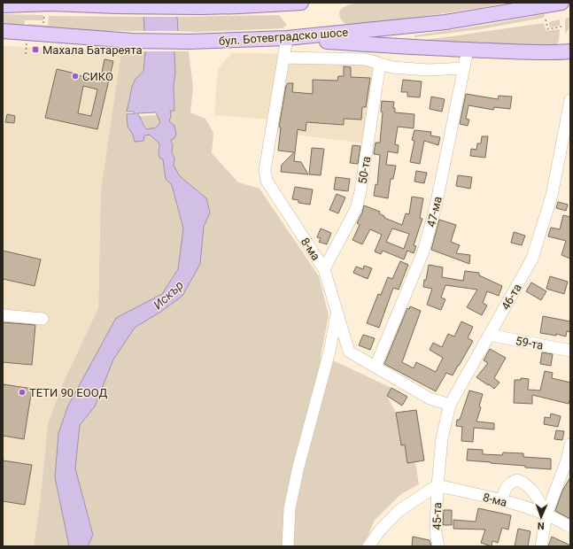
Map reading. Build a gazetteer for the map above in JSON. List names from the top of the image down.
{
  "streets": {
    "main road": ["бул. Ботевградско шосе"],
    "street": [
      "50-та",
      "47-ма",
      "8-ма",
      "46-та",
      "59-та",
      "45-та"
    ]
  },
  "crossings": [
    ["бул. Ботевградско шосе", "8-ма"],
    ["50-та", "8-ма"],
    ["8-ма", "46-та"],
    ["8-ма", "45-та"],
    ["46-та", "59-та"],
    ["46-та", "45-та"]
  ],
  "water": ["Искър"],
  "places": {
    "transit": ["Махала Батареята"],
    "other": ["СИКО", "ТЕТИ 90 ЕООД"]
  },
  "north": "bottom"
}
